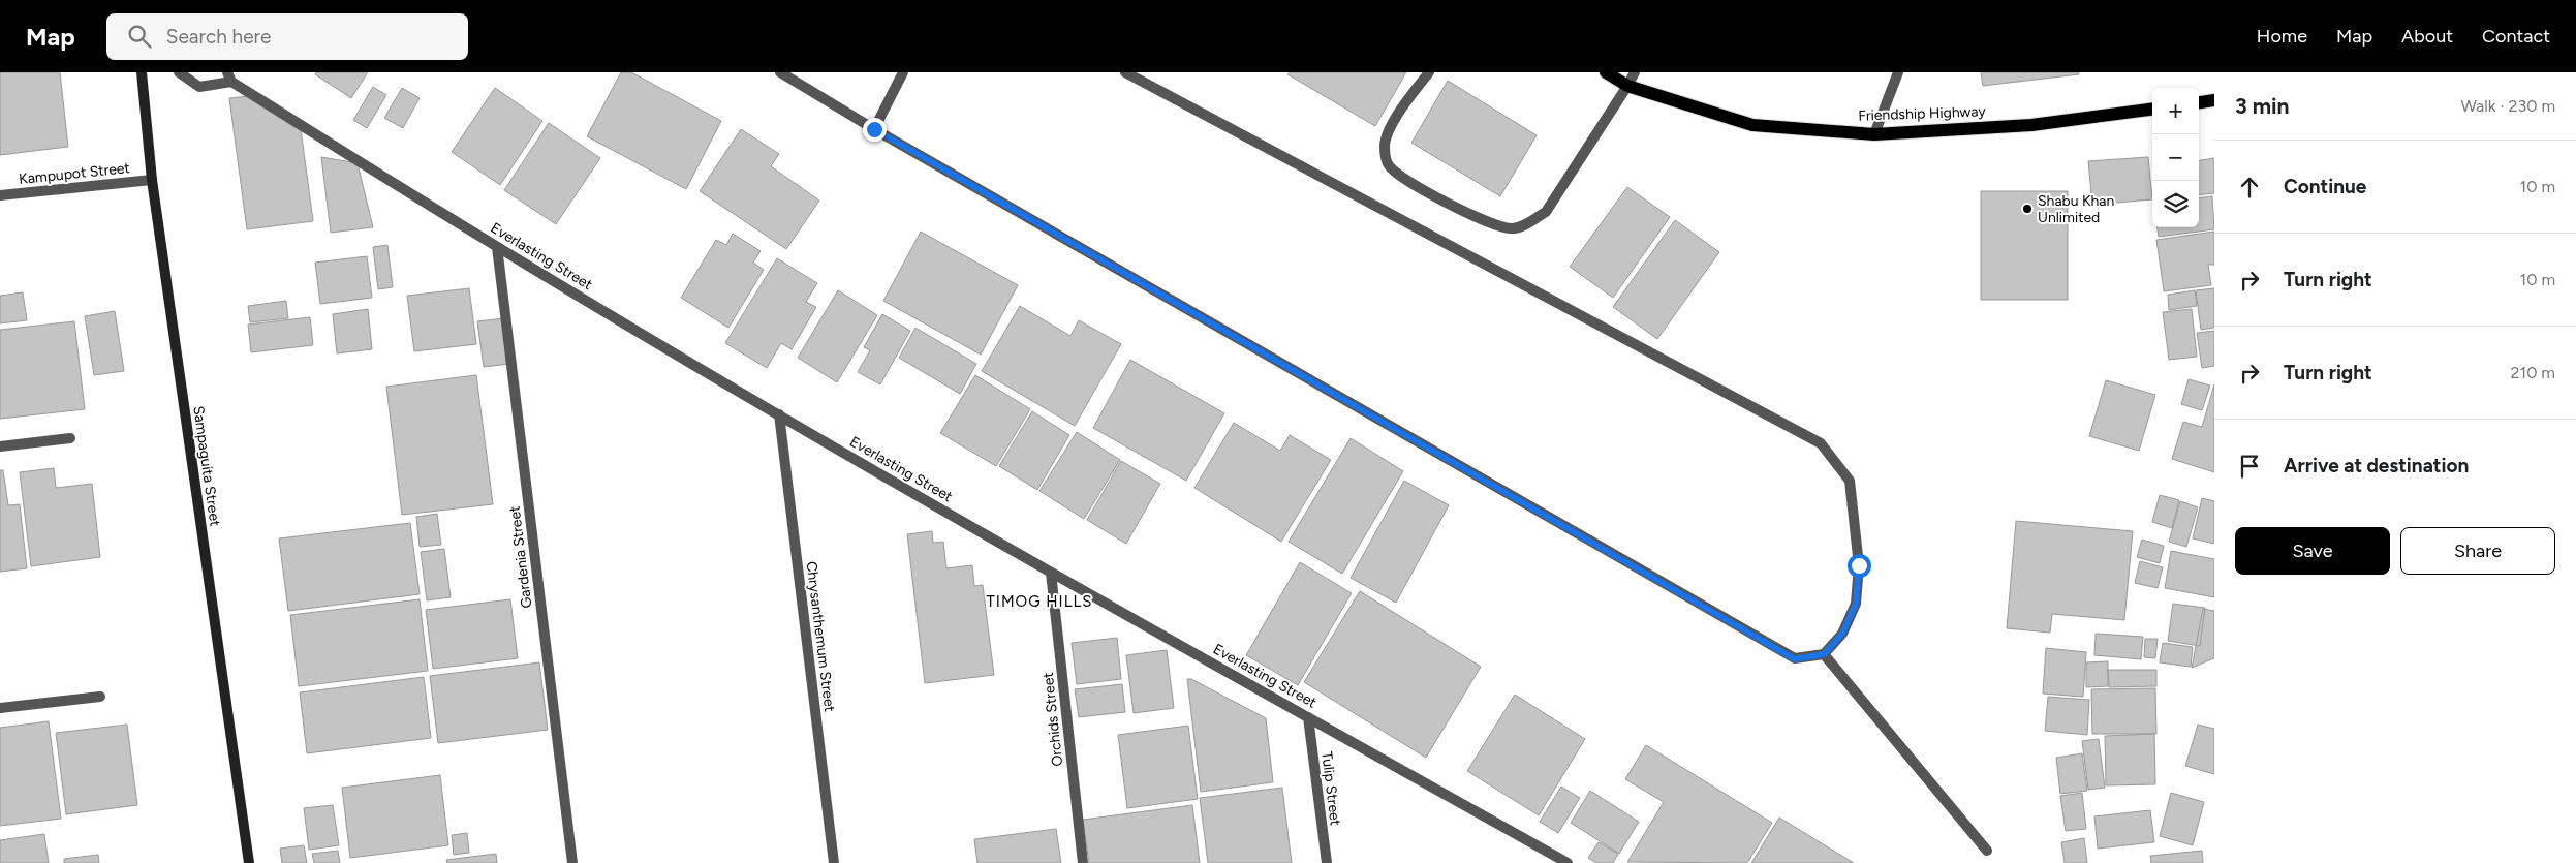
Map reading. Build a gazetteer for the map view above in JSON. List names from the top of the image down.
{
  "streets": {
    "main road": ["Friendship Highway", "Sampaguita Street"],
    "street": [
      "Kampupot Street",
      "Everlasting Street",
      "Gardenia Street",
      "Chrysanthemum Street",
      "Orchids Street",
      "Tulip Street"
    ]
  },
  "crossings": [
    ["Kampupot Street", "Sampaguita Street"],
    ["Everlasting Street", "Gardenia Street"],
    ["Everlasting Street", "Chrysanthemum Street"],
    ["Everlasting Street", "Orchids Street"],
    ["Everlasting Street", "Tulip Street"]
  ],
  "districts": ["TIMOG HILLS"],
  "places": ["Shabu Khan Unlimited"],
  "page": {
    "header": "Map",
    "search": "Search here",
    "nav": [
      "Home",
      "Map",
      "About",
      "Contact"
    ],
    "heading": ["3 min", "Walk · 230 m"],
    "map_buttons": ["+", "−"],
    "list": [
      ["Continue", "10 m"],
      ["Turn right", "10 m"],
      ["Turn right", "210 m"],
      "Arrive at destination"
    ],
    "buttons": ["Save", "Share"]
  }
}
